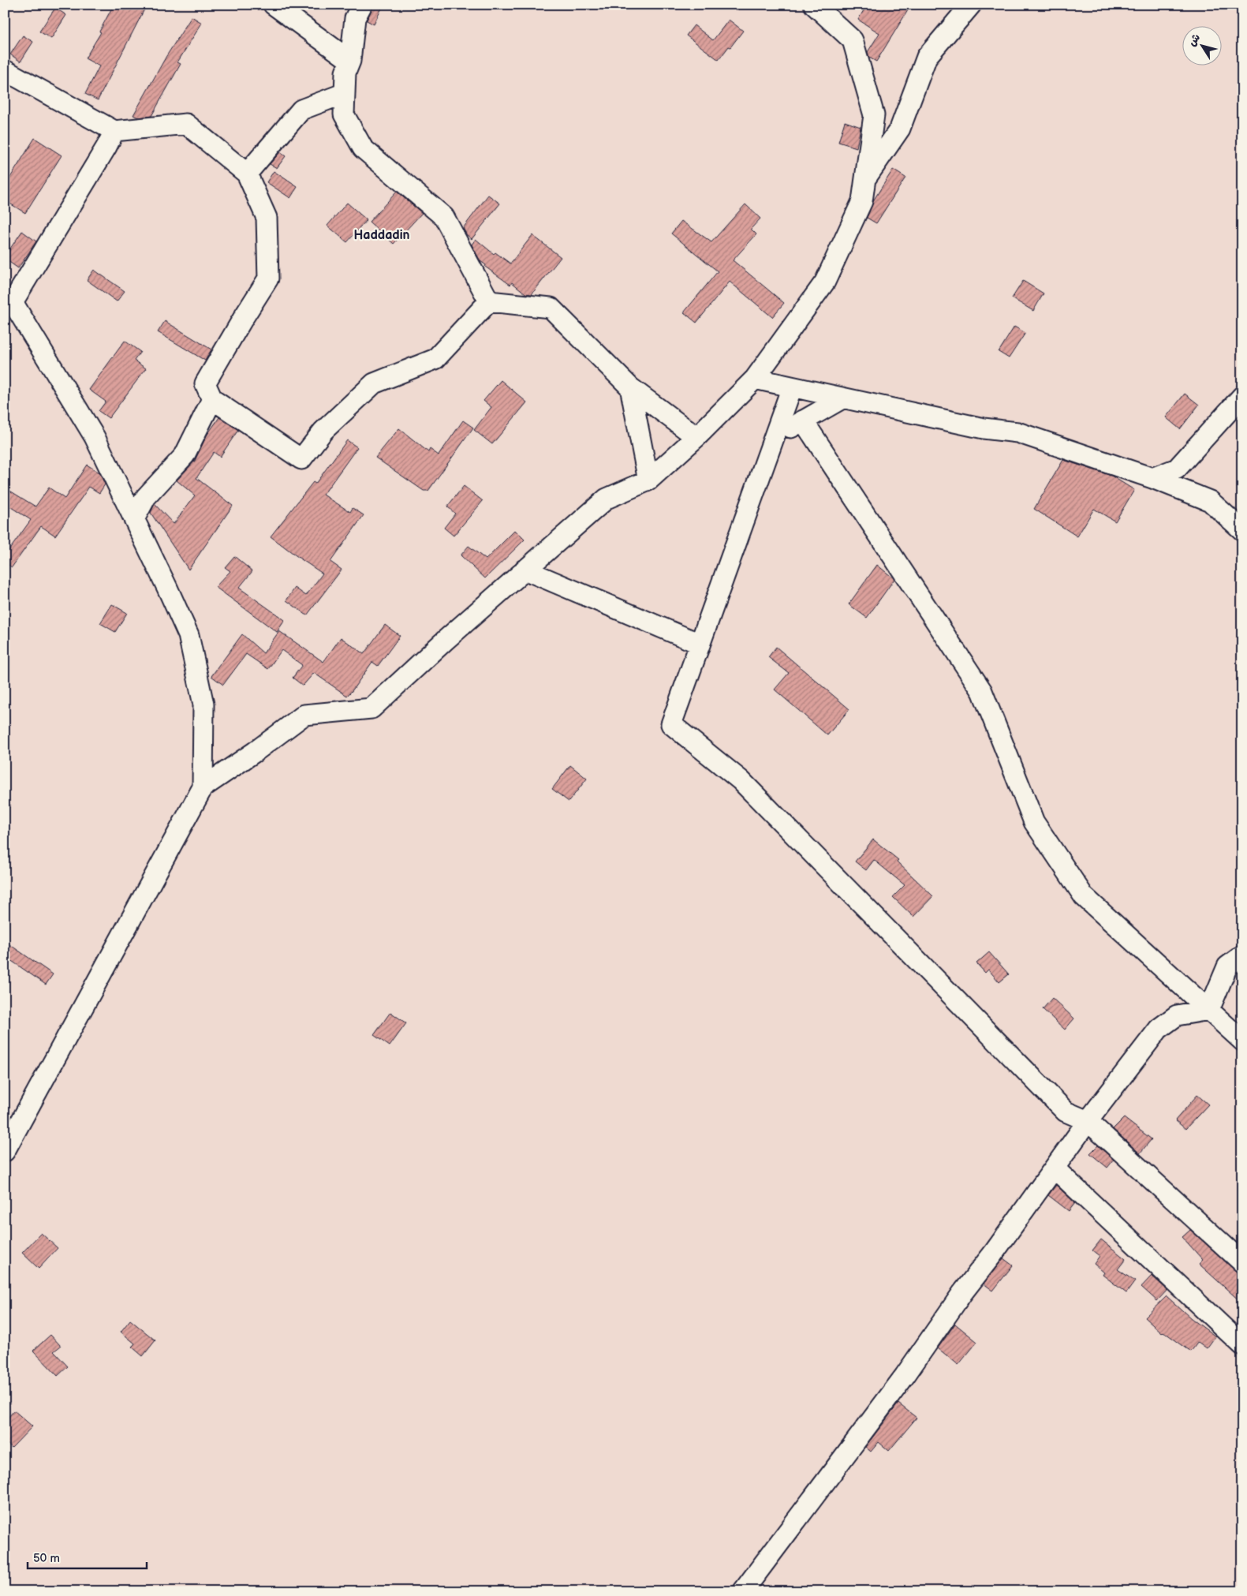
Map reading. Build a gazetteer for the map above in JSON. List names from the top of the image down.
{
  "districts": ["Haddadin"],
  "scale_bar": "50 m",
  "north": "top left"
}
